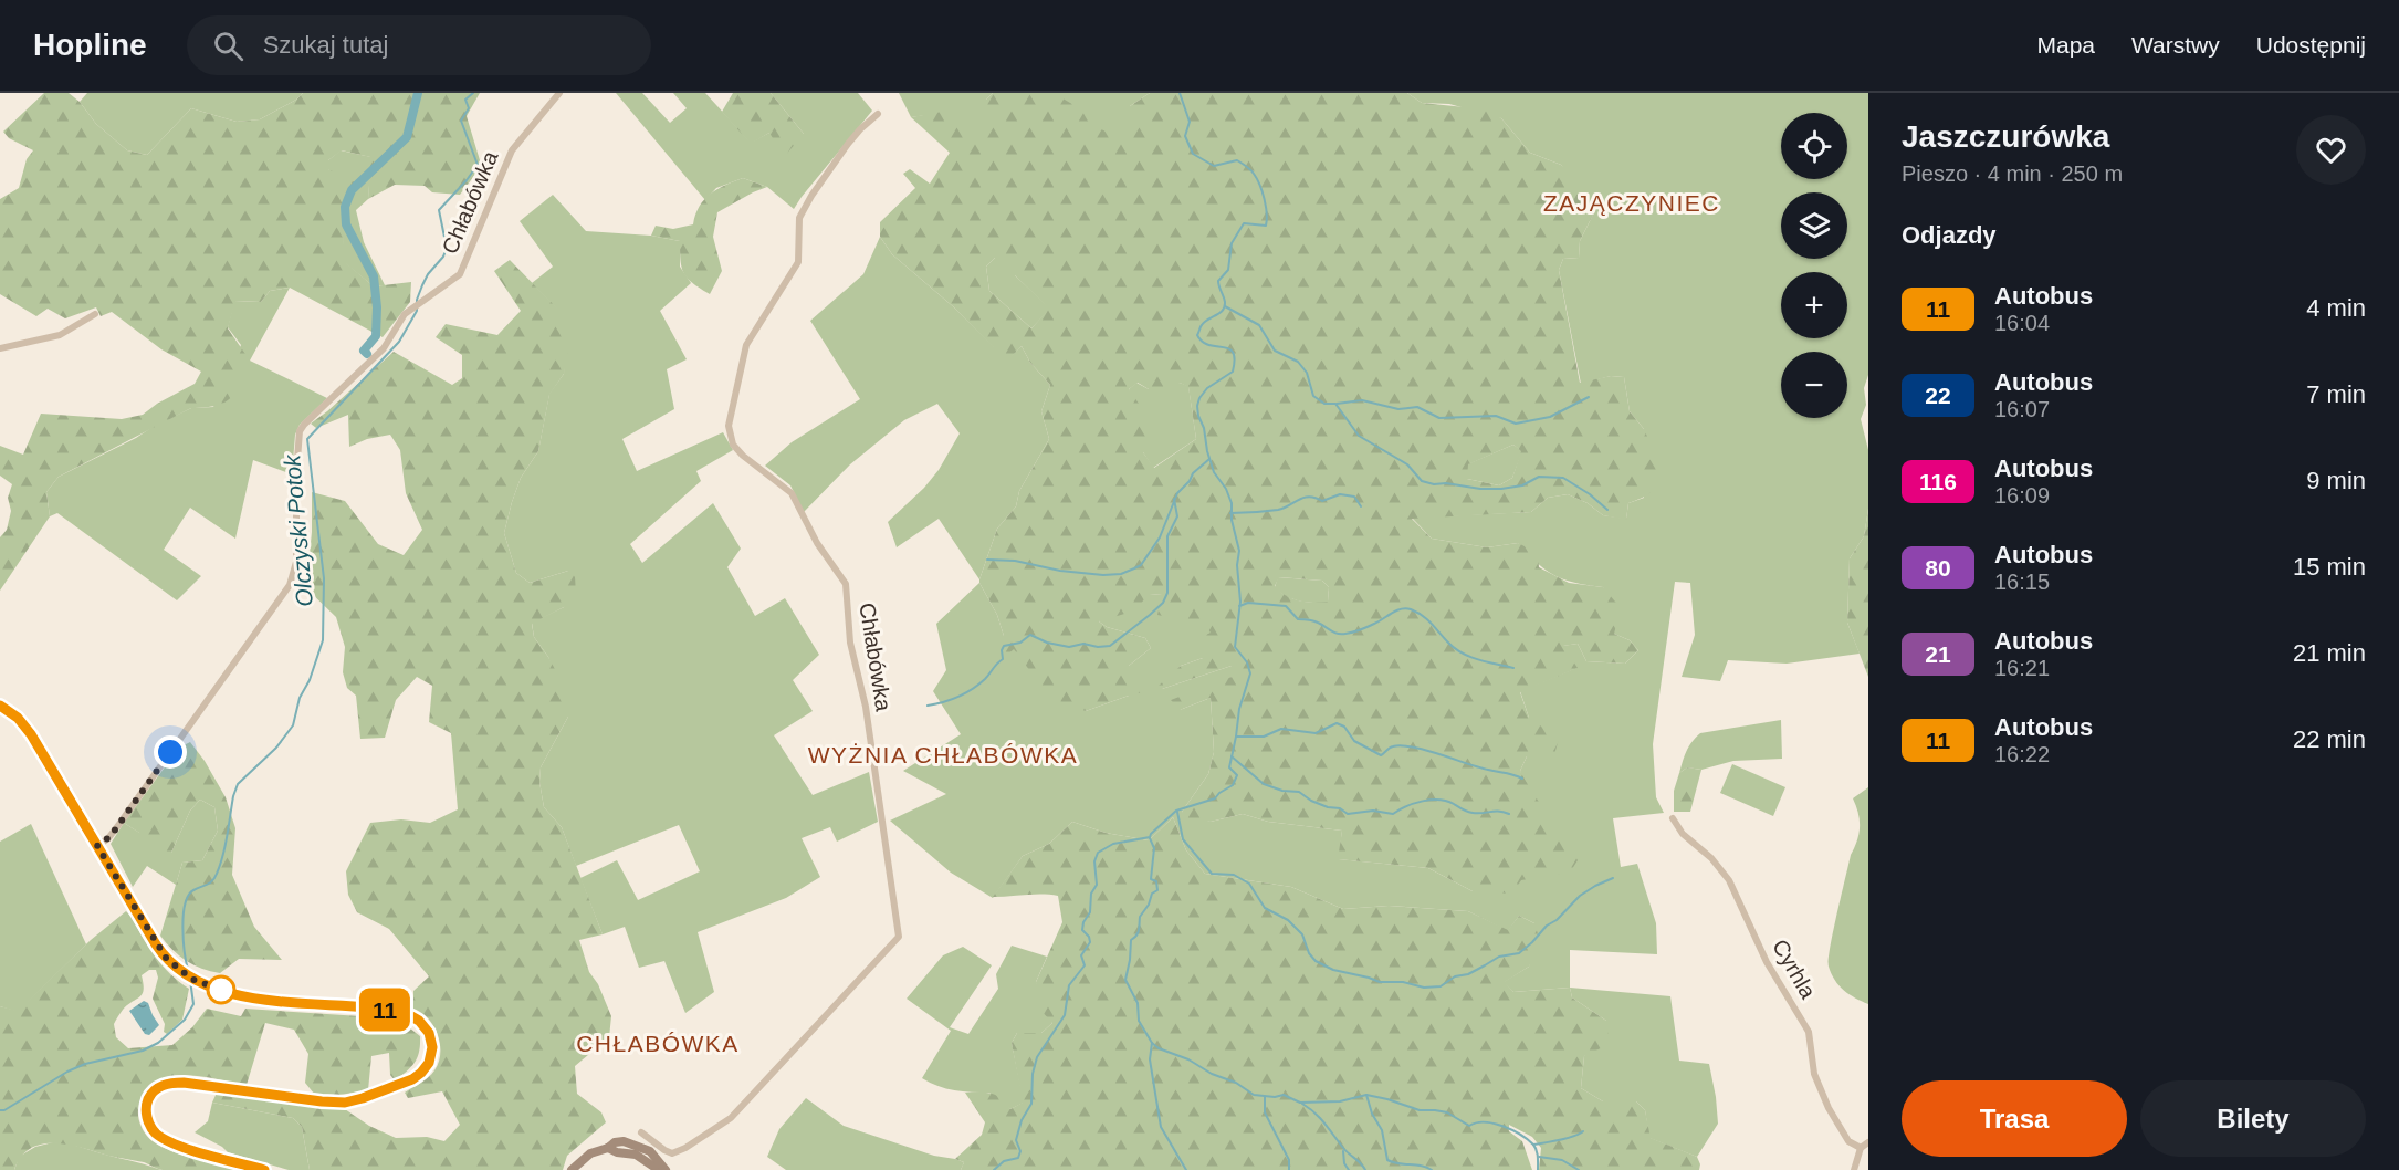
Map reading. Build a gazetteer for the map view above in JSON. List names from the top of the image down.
{
  "streets": {
    "street": ["Chłabówka", "Cyrhla"]
  },
  "districts": ["ZAJĄCZYNIEC", "WYŻNIA CHŁABÓWKA", "CHŁABÓWKA"],
  "water": ["Olczyski Potok"],
  "lines": ["bus line 11"],
  "page": {
    "header": "Hopline",
    "search": "Szukaj tutaj",
    "nav": ["Mapa", "Warstwy", "Udostępnij"],
    "on_map": "11",
    "heading": [
      ["Jaszczurówka", "Pieszo · 4 min · 250 m"],
      "Odjazdy"
    ],
    "map_buttons": ["+", "−"],
    "list": [
      {
        "mark": "11",
        "name": "Autobus",
        "note": "16:04",
        "value": "4 min"
      },
      {
        "mark": "22",
        "name": "Autobus",
        "note": "16:07",
        "value": "7 min"
      },
      {
        "mark": "116",
        "name": "Autobus",
        "note": "16:09",
        "value": "9 min"
      },
      {
        "mark": "80",
        "name": "Autobus",
        "note": "16:15",
        "value": "15 min"
      },
      {
        "mark": "21",
        "name": "Autobus",
        "note": "16:21",
        "value": "21 min"
      },
      {
        "mark": "11",
        "name": "Autobus",
        "note": "16:22",
        "value": "22 min"
      }
    ],
    "buttons": ["Trasa", "Bilety"]
  }
}
